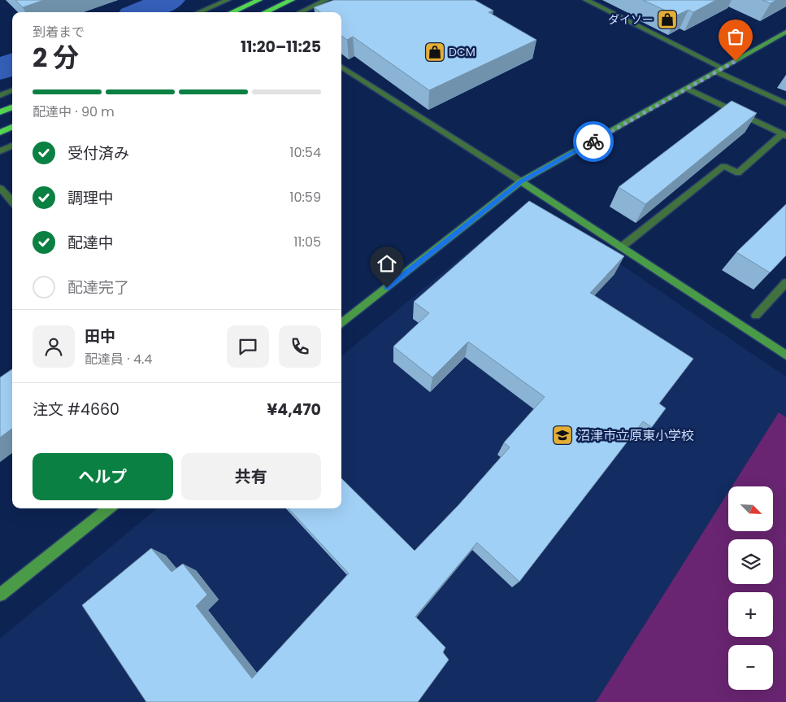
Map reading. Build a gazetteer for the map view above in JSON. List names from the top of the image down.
{
  "places": {
    "shop": ["ダイソー", "DCM"],
    "school or university": ["沼津市立原東小学校"]
  },
  "north": "bottom right",
  "page": {
    "heading": ["2 分", "到着まで", "11:20–11:25"],
    "panel": [
      "田中",
      "配達員 · 4.4",
      "注文 #4660",
      "¥4,470"
    ],
    "bar": "配達中 · 90 m",
    "list": [
      ["受付済み", "10:54"],
      ["調理中", "10:59"],
      ["配達中", "11:05"],
      "配達完了"
    ],
    "buttons": ["ヘルプ", "共有"],
    "map_buttons": ["+", "−"]
  }
}
